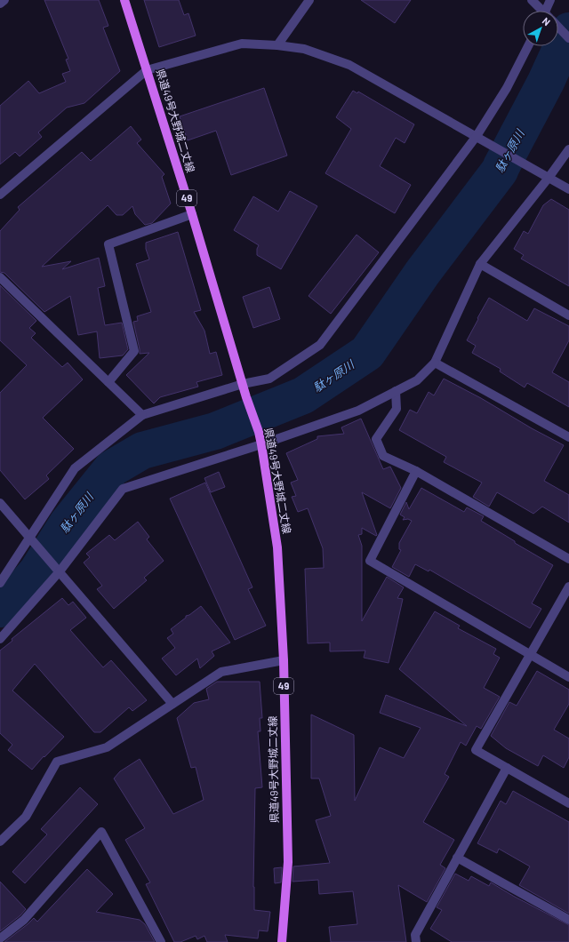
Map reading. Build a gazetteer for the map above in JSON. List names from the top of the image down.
{
  "streets": {
    "main road": ["県道49号大野城二丈線", "49"]
  },
  "water": ["駄ヶ原川"],
  "north": "top right"
}
